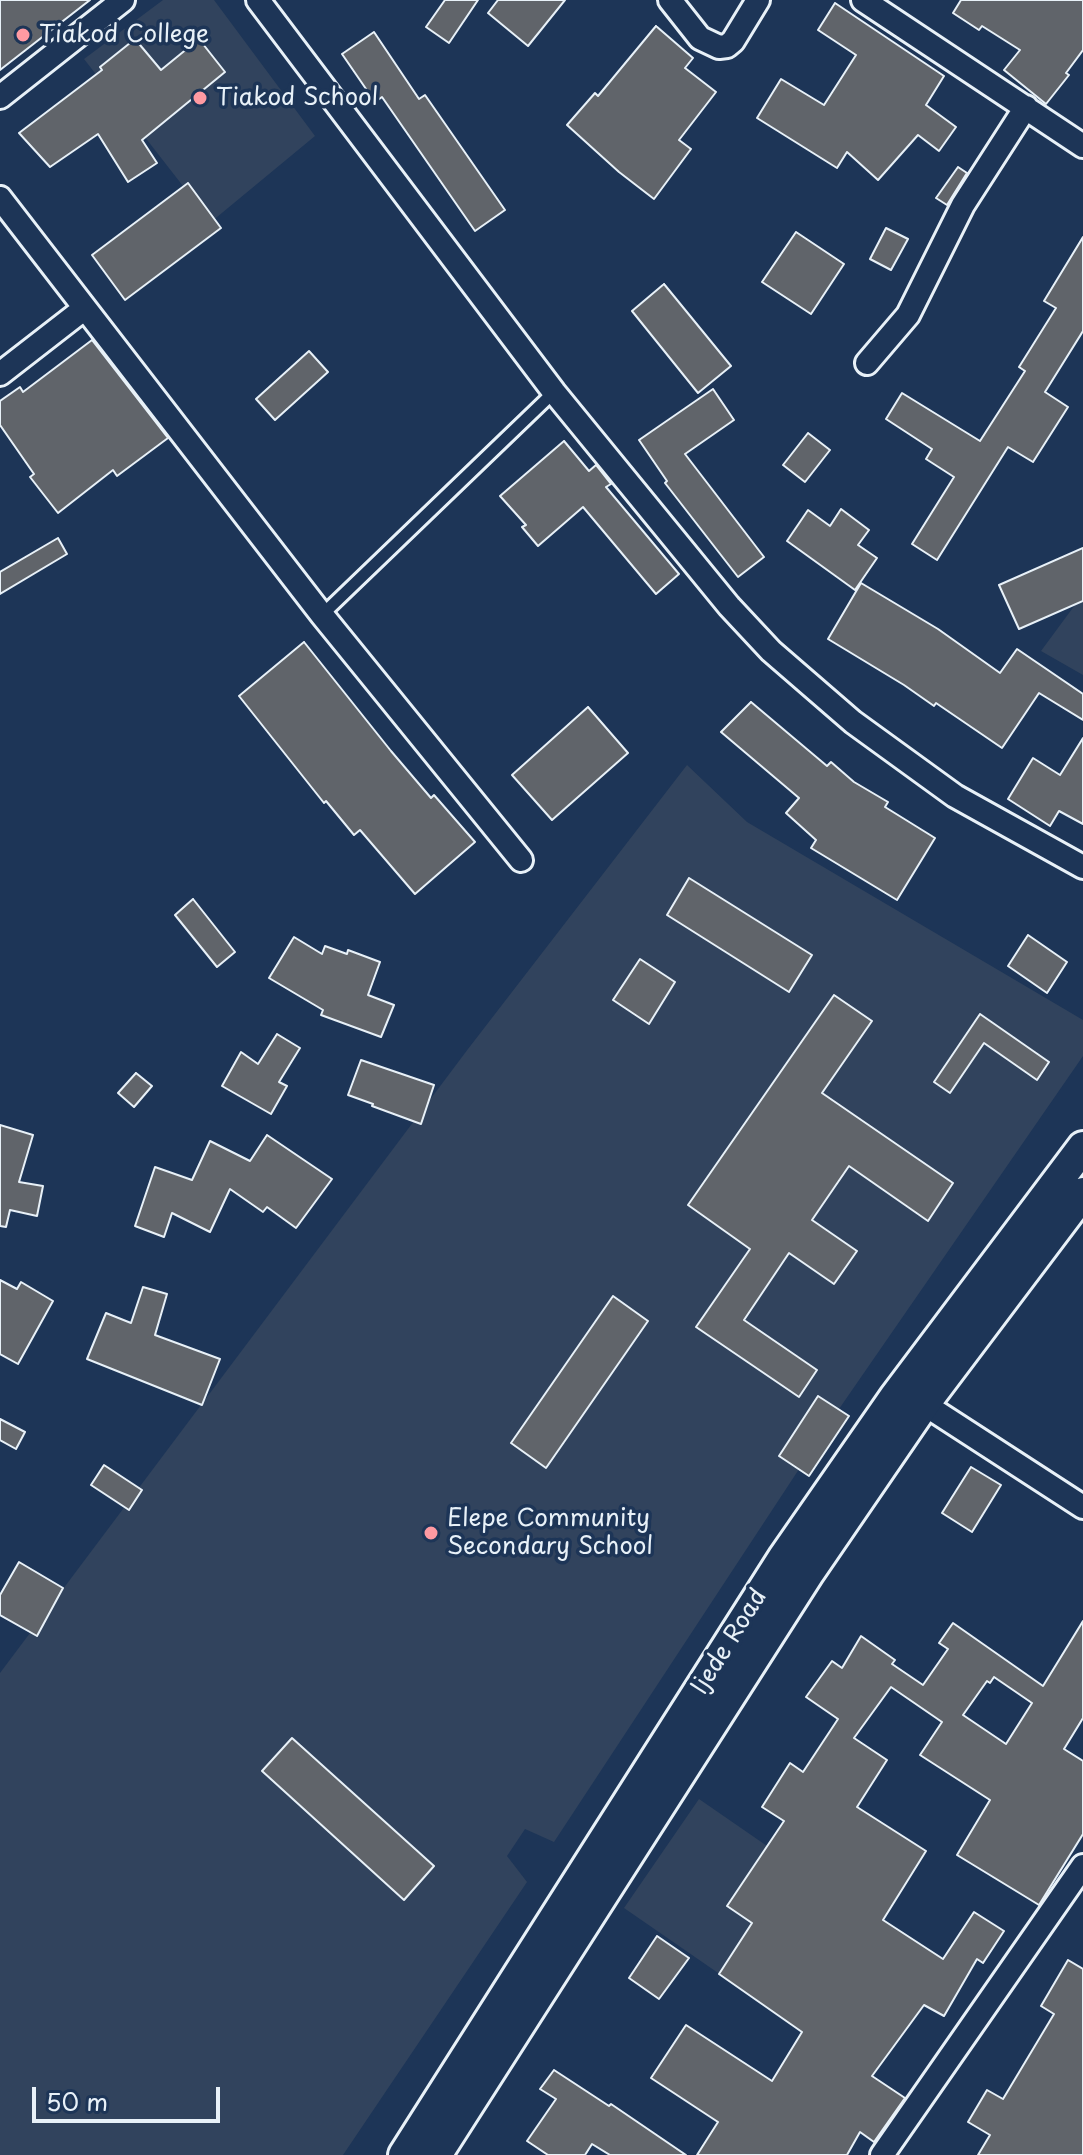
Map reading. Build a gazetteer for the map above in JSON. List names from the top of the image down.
{
  "streets": {
    "main road": ["Ijede Road"]
  },
  "places": ["Tiakod College", "Tiakod School", "Elepe Community Secondary School"],
  "scale_bar": "50 m"
}
